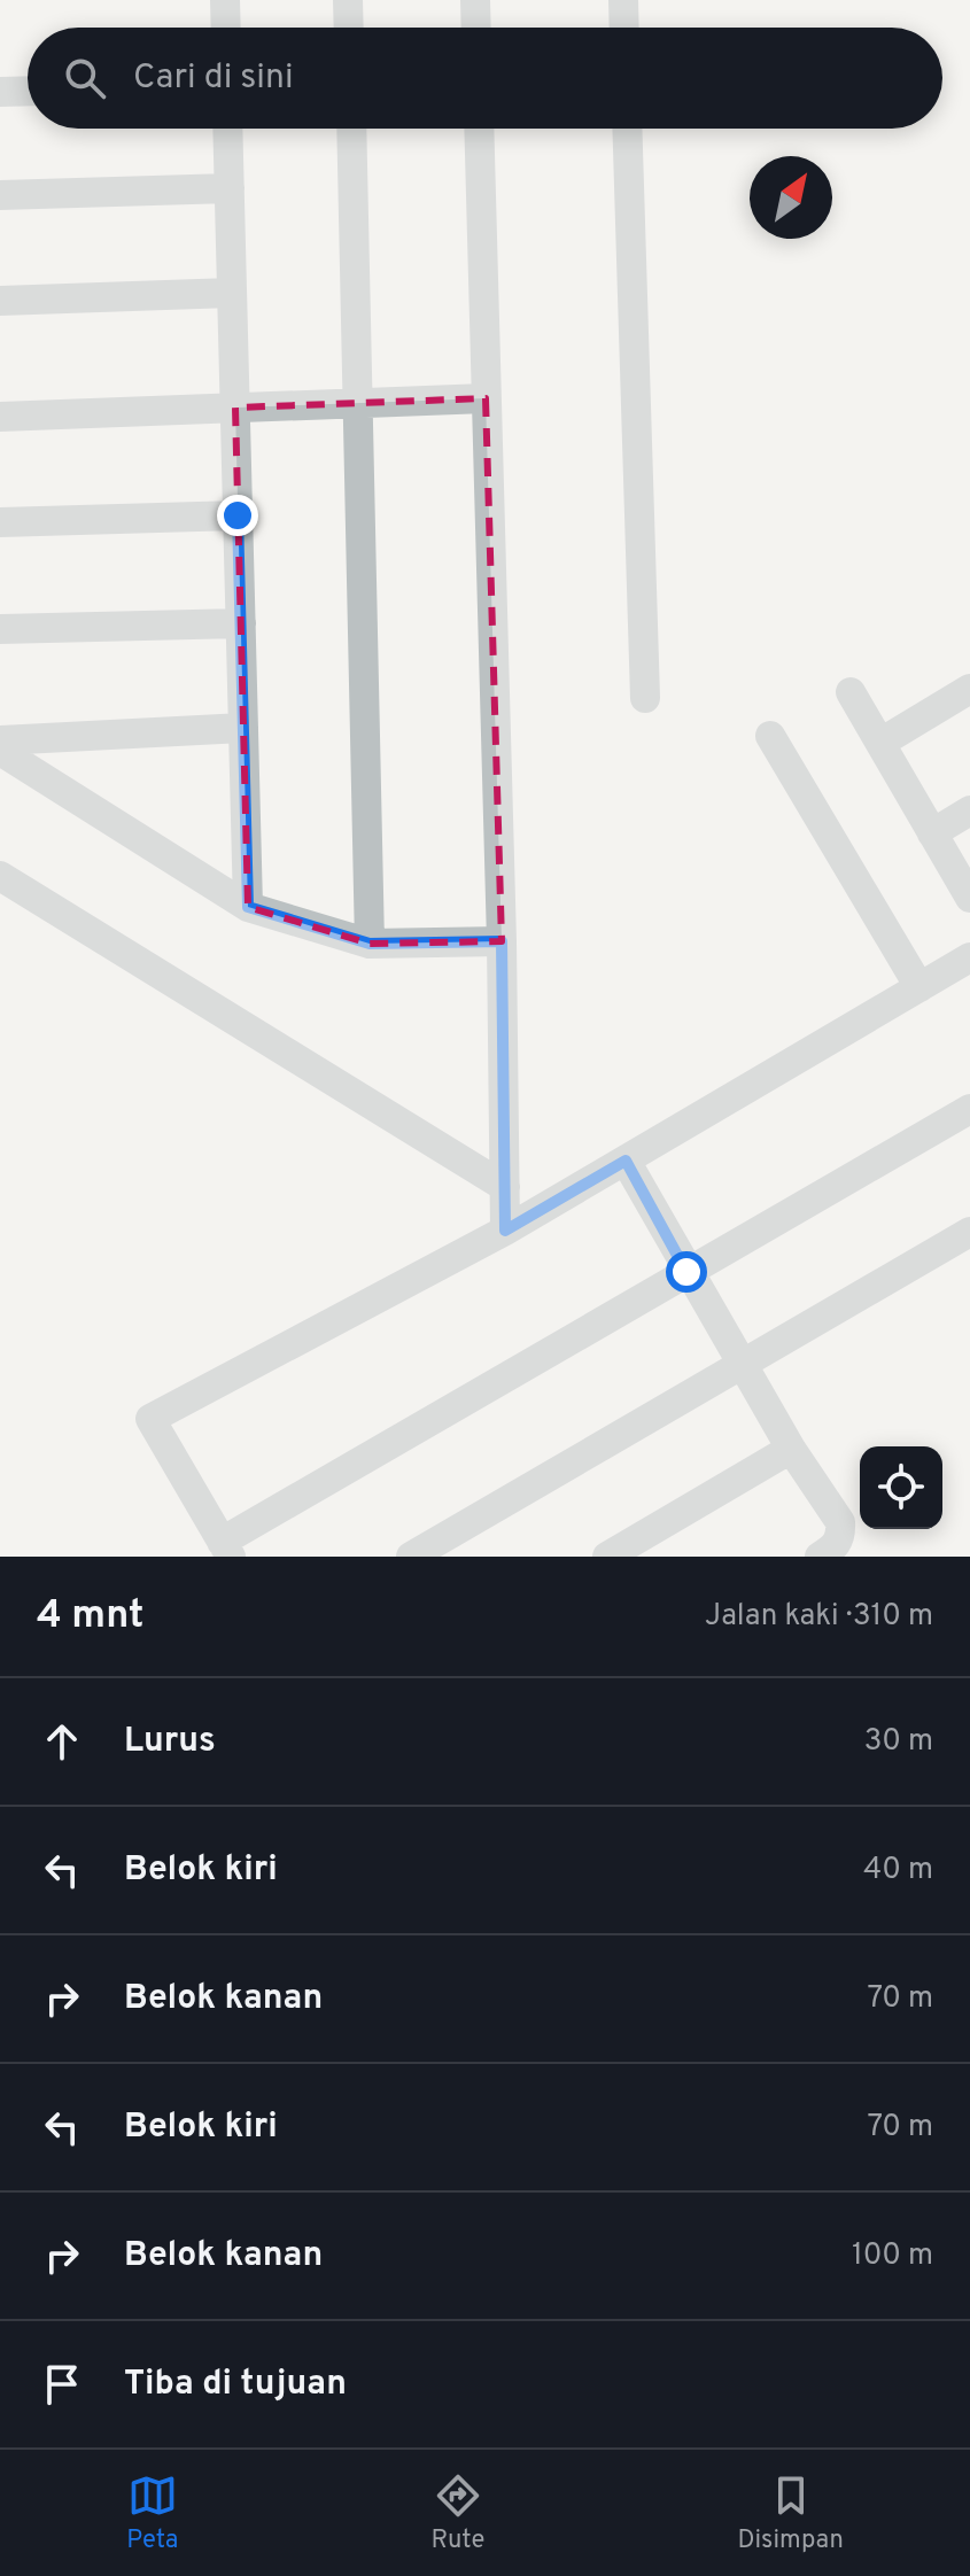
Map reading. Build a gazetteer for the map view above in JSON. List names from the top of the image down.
{
  "north": "top right",
  "page": {
    "search": "Cari di sini",
    "heading": ["4 mnt", "Jalan kaki · 310 m"],
    "list": [
      ["Lurus", "30 m"],
      ["Belok kiri", "40 m"],
      ["Belok kanan", "70 m"],
      ["Belok kiri", "70 m"],
      ["Belok kanan", "100 m"],
      "Tiba di tujuan"
    ],
    "nav": ["Peta", "Rute", "Disimpan"]
  }
}
